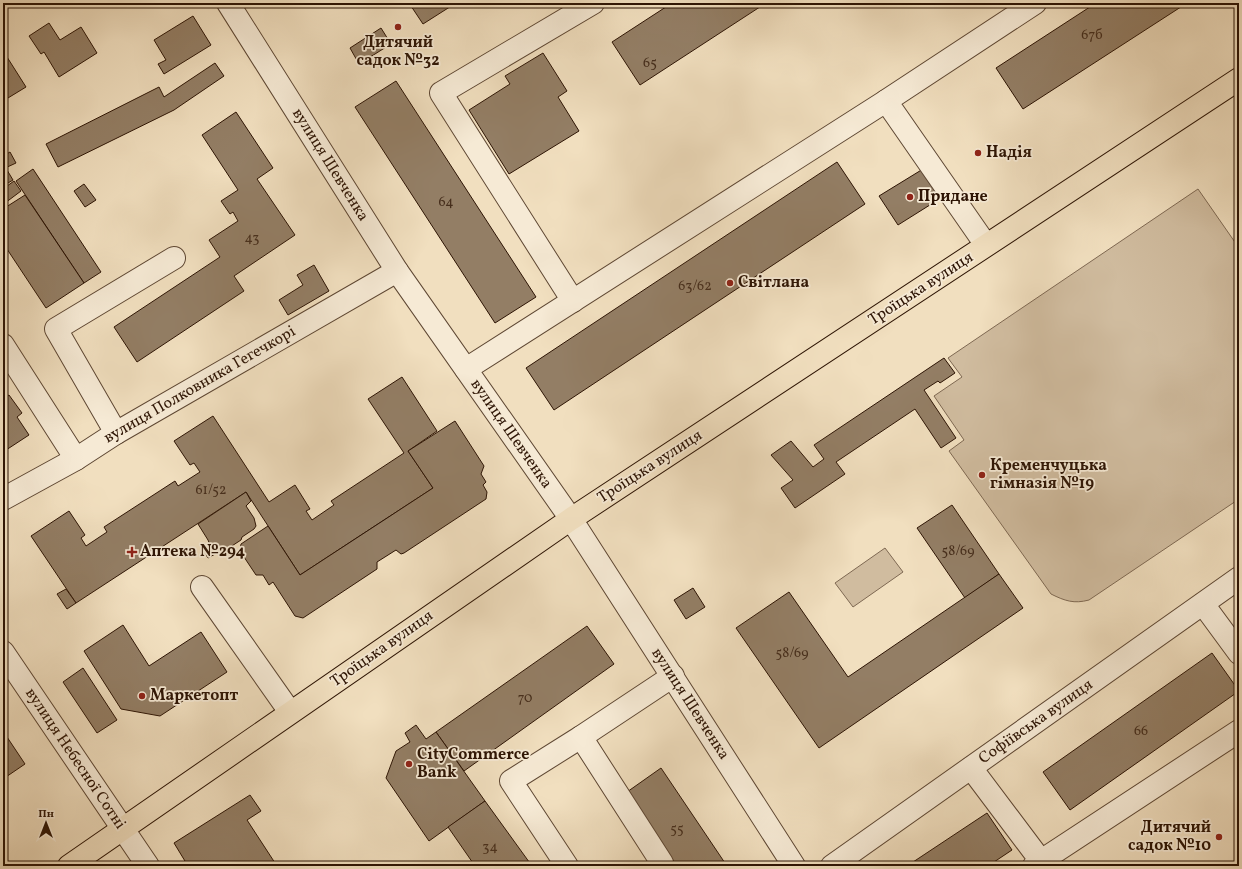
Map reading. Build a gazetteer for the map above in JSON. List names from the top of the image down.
{
  "streets": {
    "main road": ["Троїцька вулиця"],
    "street": [
      "вулиця Шевченка",
      "вулиця Полковника Гегечкорі",
      "Софіївська вулиця",
      "вулиця Небесної Сотні"
    ]
  },
  "crossings": [
    ["вулиця Шевченка", "Троїцька вулиця"],
    ["вулиця Шевченка", "вулиця Полковника Гегечкорі"],
    ["Троїцька вулиця", "вулиця Небесної Сотні"]
  ],
  "places": {
    "other": [
      "Дитячий садок №32",
      "Надія",
      "Придане",
      "Світлана",
      "Кременчуцька гімназія №19",
      "Маркетопт",
      "CityCommerce Bank",
      "Дитячий садок №10"
    ],
    "health": ["Аптека №294"]
  },
  "house_numbers": [
    "67б",
    "65",
    "64",
    "43",
    "63/62",
    "61/52",
    "58/69",
    "58/69",
    "70",
    "66",
    "55",
    "34"
  ],
  "north": "top"
}
